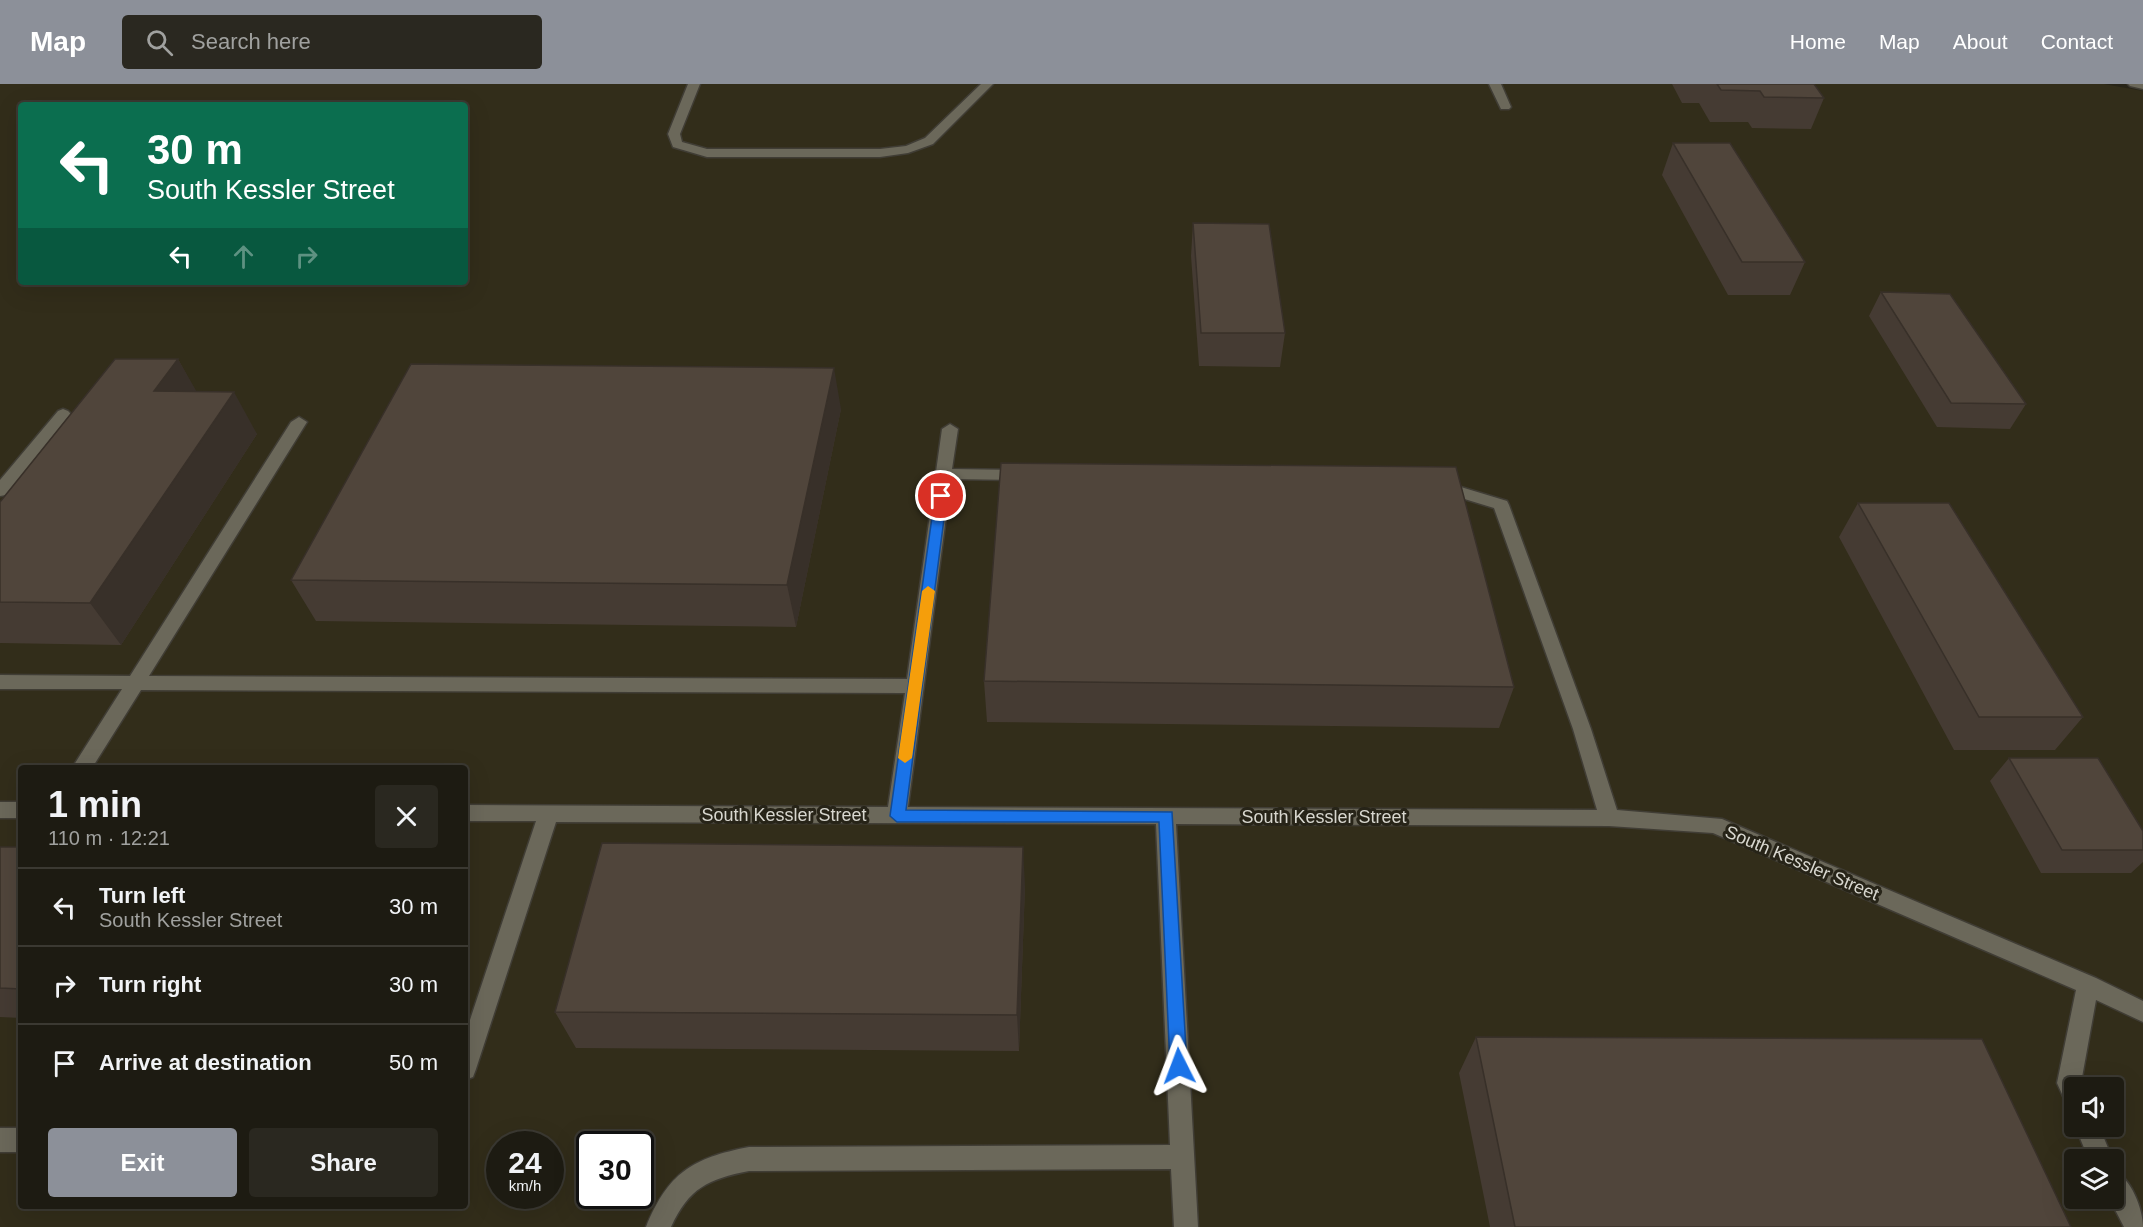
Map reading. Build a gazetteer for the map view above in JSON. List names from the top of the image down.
{
  "streets": {
    "street": ["South Kessler Street"]
  },
  "page": {
    "header": "Map",
    "search": "Search here",
    "nav": [
      "Home",
      "Map",
      "About",
      "Contact"
    ],
    "turn": ["30 m", "South Kessler Street"],
    "heading": ["1 min", "110 m · 12:21"],
    "list": [
      {
        "name": "Turn left",
        "note": "South Kessler Street",
        "value": "30 m"
      },
      {
        "name": "Turn right",
        "value": "30 m"
      },
      {
        "name": "Arrive at destination",
        "value": "50 m"
      }
    ],
    "buttons": ["Exit", "Share"],
    "speed": "24 km/h",
    "limit": "30"
  }
}
